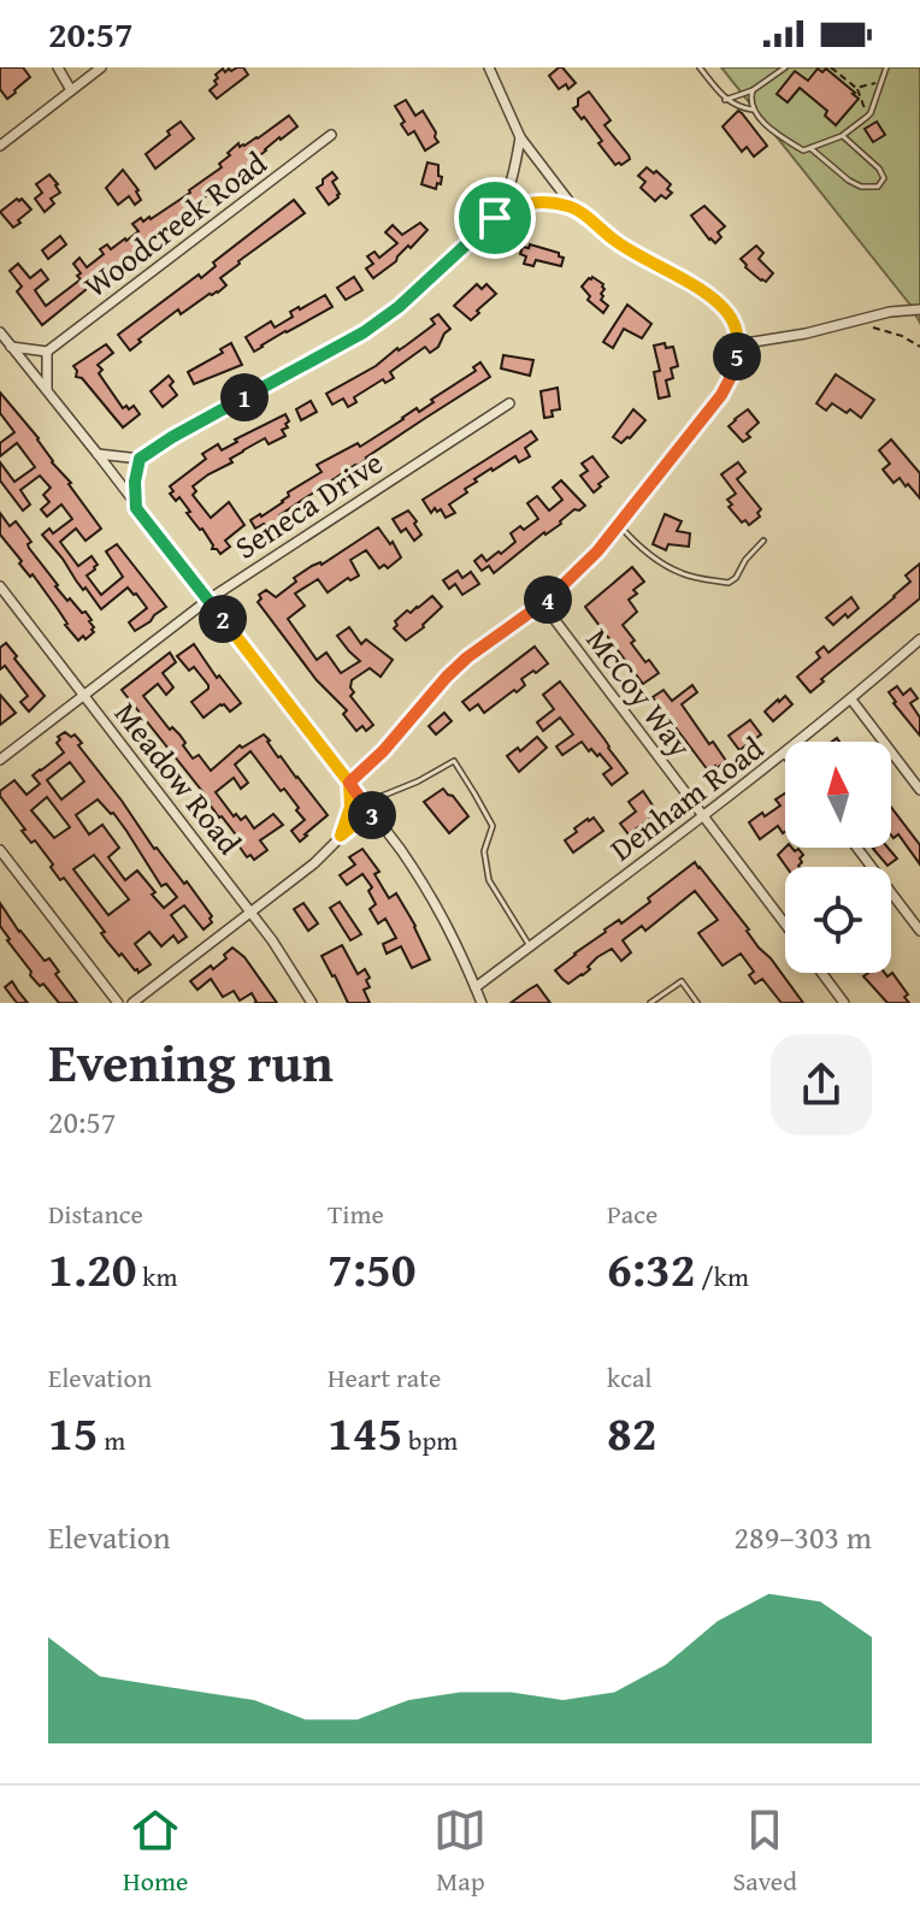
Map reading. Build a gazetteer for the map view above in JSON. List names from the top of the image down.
{
  "streets": {
    "street": [
      "Woodcreek Road",
      "Seneca Drive",
      "McCoy Way",
      "Meadow Road",
      "Denham Road"
    ]
  },
  "crossings": [
    ["Seneca Drive", "Meadow Road"],
    ["McCoy Way", "Denham Road"]
  ],
  "north": "top",
  "page": {
    "status": "20:57",
    "pins": [
      "5",
      "1",
      "4",
      "2",
      "3"
    ],
    "heading": ["Evening run", "20:57"],
    "stats": [
      ["Distance", "1.20 km"],
      ["Time", "7:50"],
      ["Pace", "6:32 /km"],
      ["Elevation", "15 m"],
      ["Heart rate", "145 bpm"],
      ["kcal", "82"]
    ],
    "chart": ["Elevation", "289–303 m"],
    "tabs": ["Home", "Map", "Saved"]
  }
}
